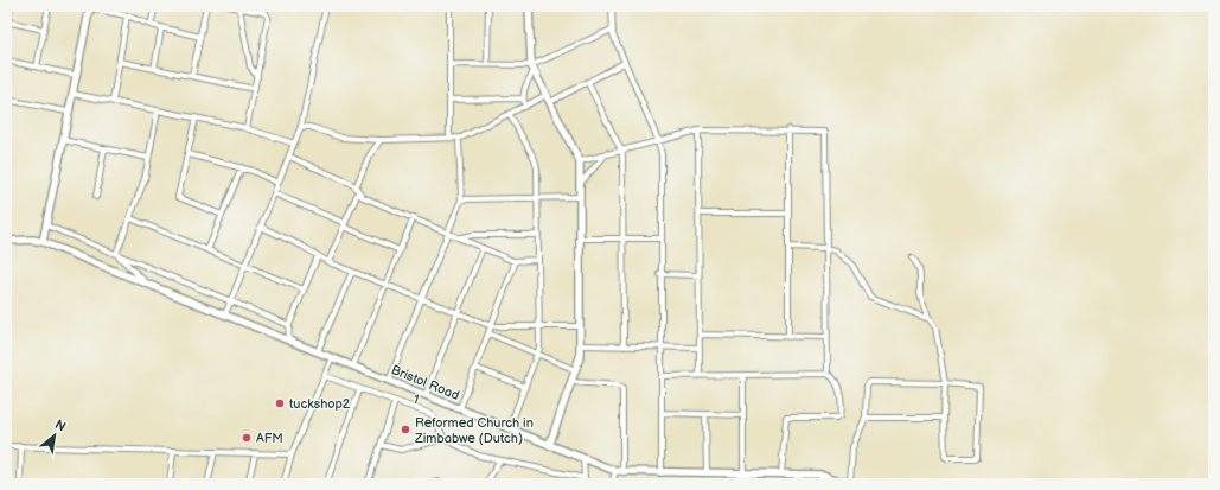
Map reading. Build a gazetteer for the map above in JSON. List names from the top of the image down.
{
  "streets": {
    "street": ["Bristol Road", "1"]
  },
  "places": ["tuckshop2", "Reformed Church in Zimbabwe (Dutch)", "AFM"],
  "north": "top right"
}
